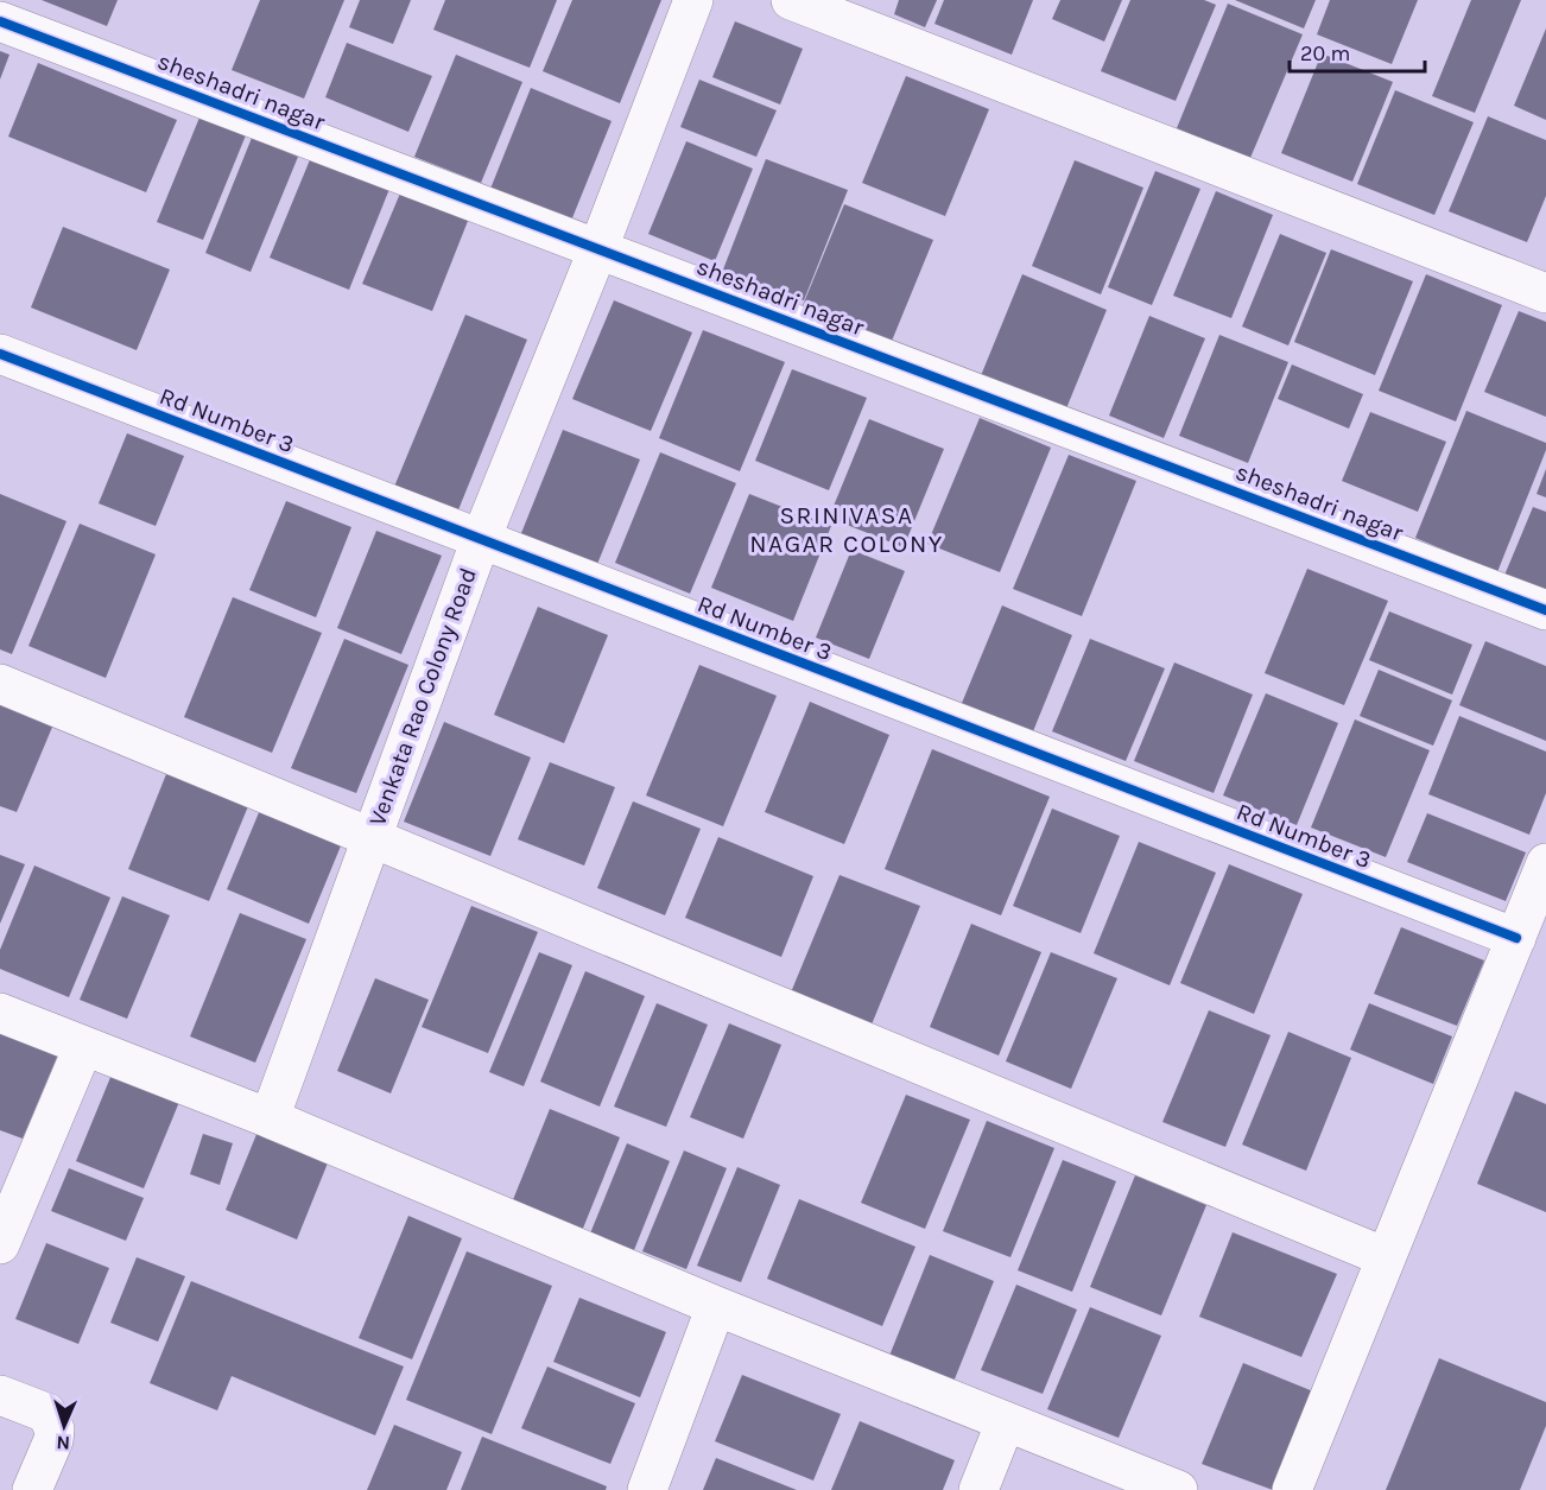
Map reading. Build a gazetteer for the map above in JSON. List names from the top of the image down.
{
  "streets": {
    "street": ["sheshadri nagar", "Rd Number 3", "Venkata Rao Colony Road"]
  },
  "crossings": [
    ["sheshadri nagar", "Venkata Rao Colony Road"],
    ["Rd Number 3", "Venkata Rao Colony Road"]
  ],
  "districts": ["SRINIVASA NAGAR COLONY"],
  "scale_bar": "20 m",
  "north": "bottom"
}
